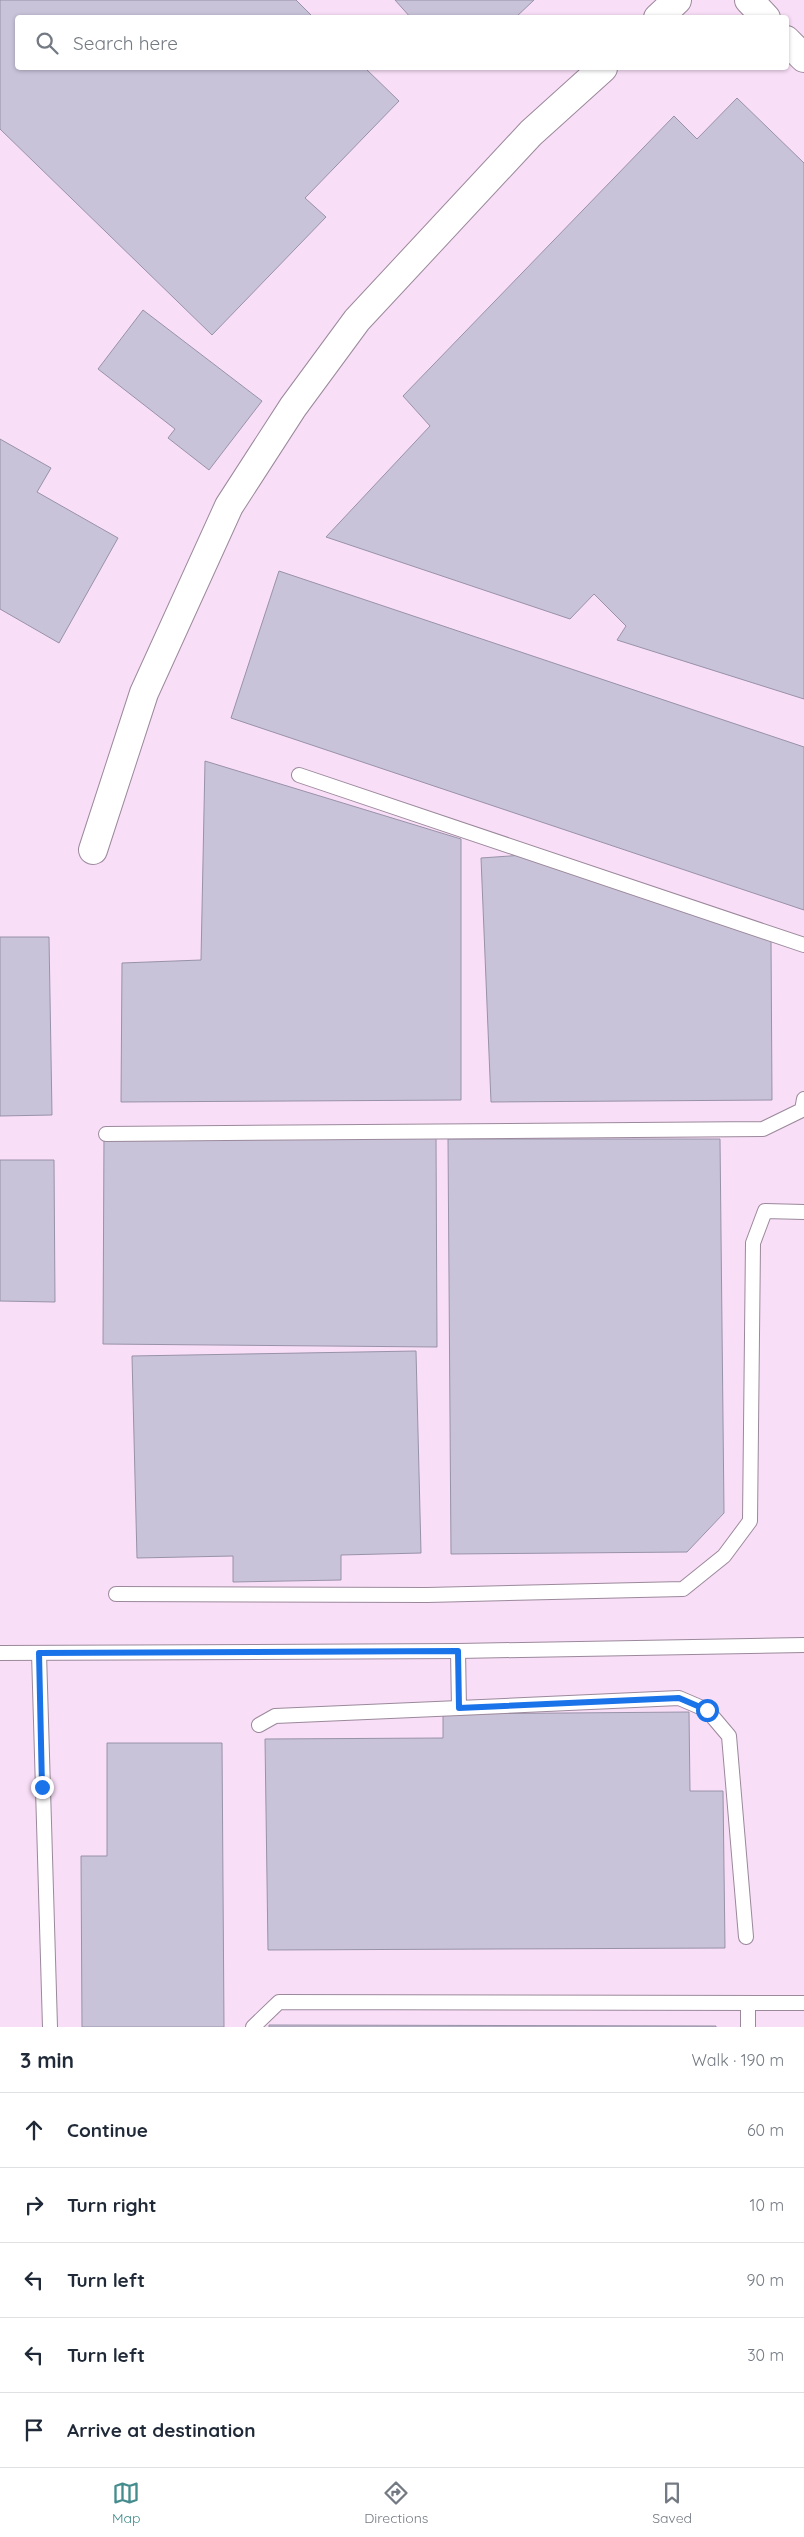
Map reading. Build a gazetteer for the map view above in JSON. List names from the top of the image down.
{
  "page": {
    "search": "Search here",
    "heading": ["3 min", "Walk · 190 m"],
    "list": [
      ["Continue", "60 m"],
      ["Turn right", "10 m"],
      ["Turn left", "90 m"],
      ["Turn left", "30 m"],
      "Arrive at destination"
    ],
    "nav": ["Map", "Directions", "Saved"]
  }
}
